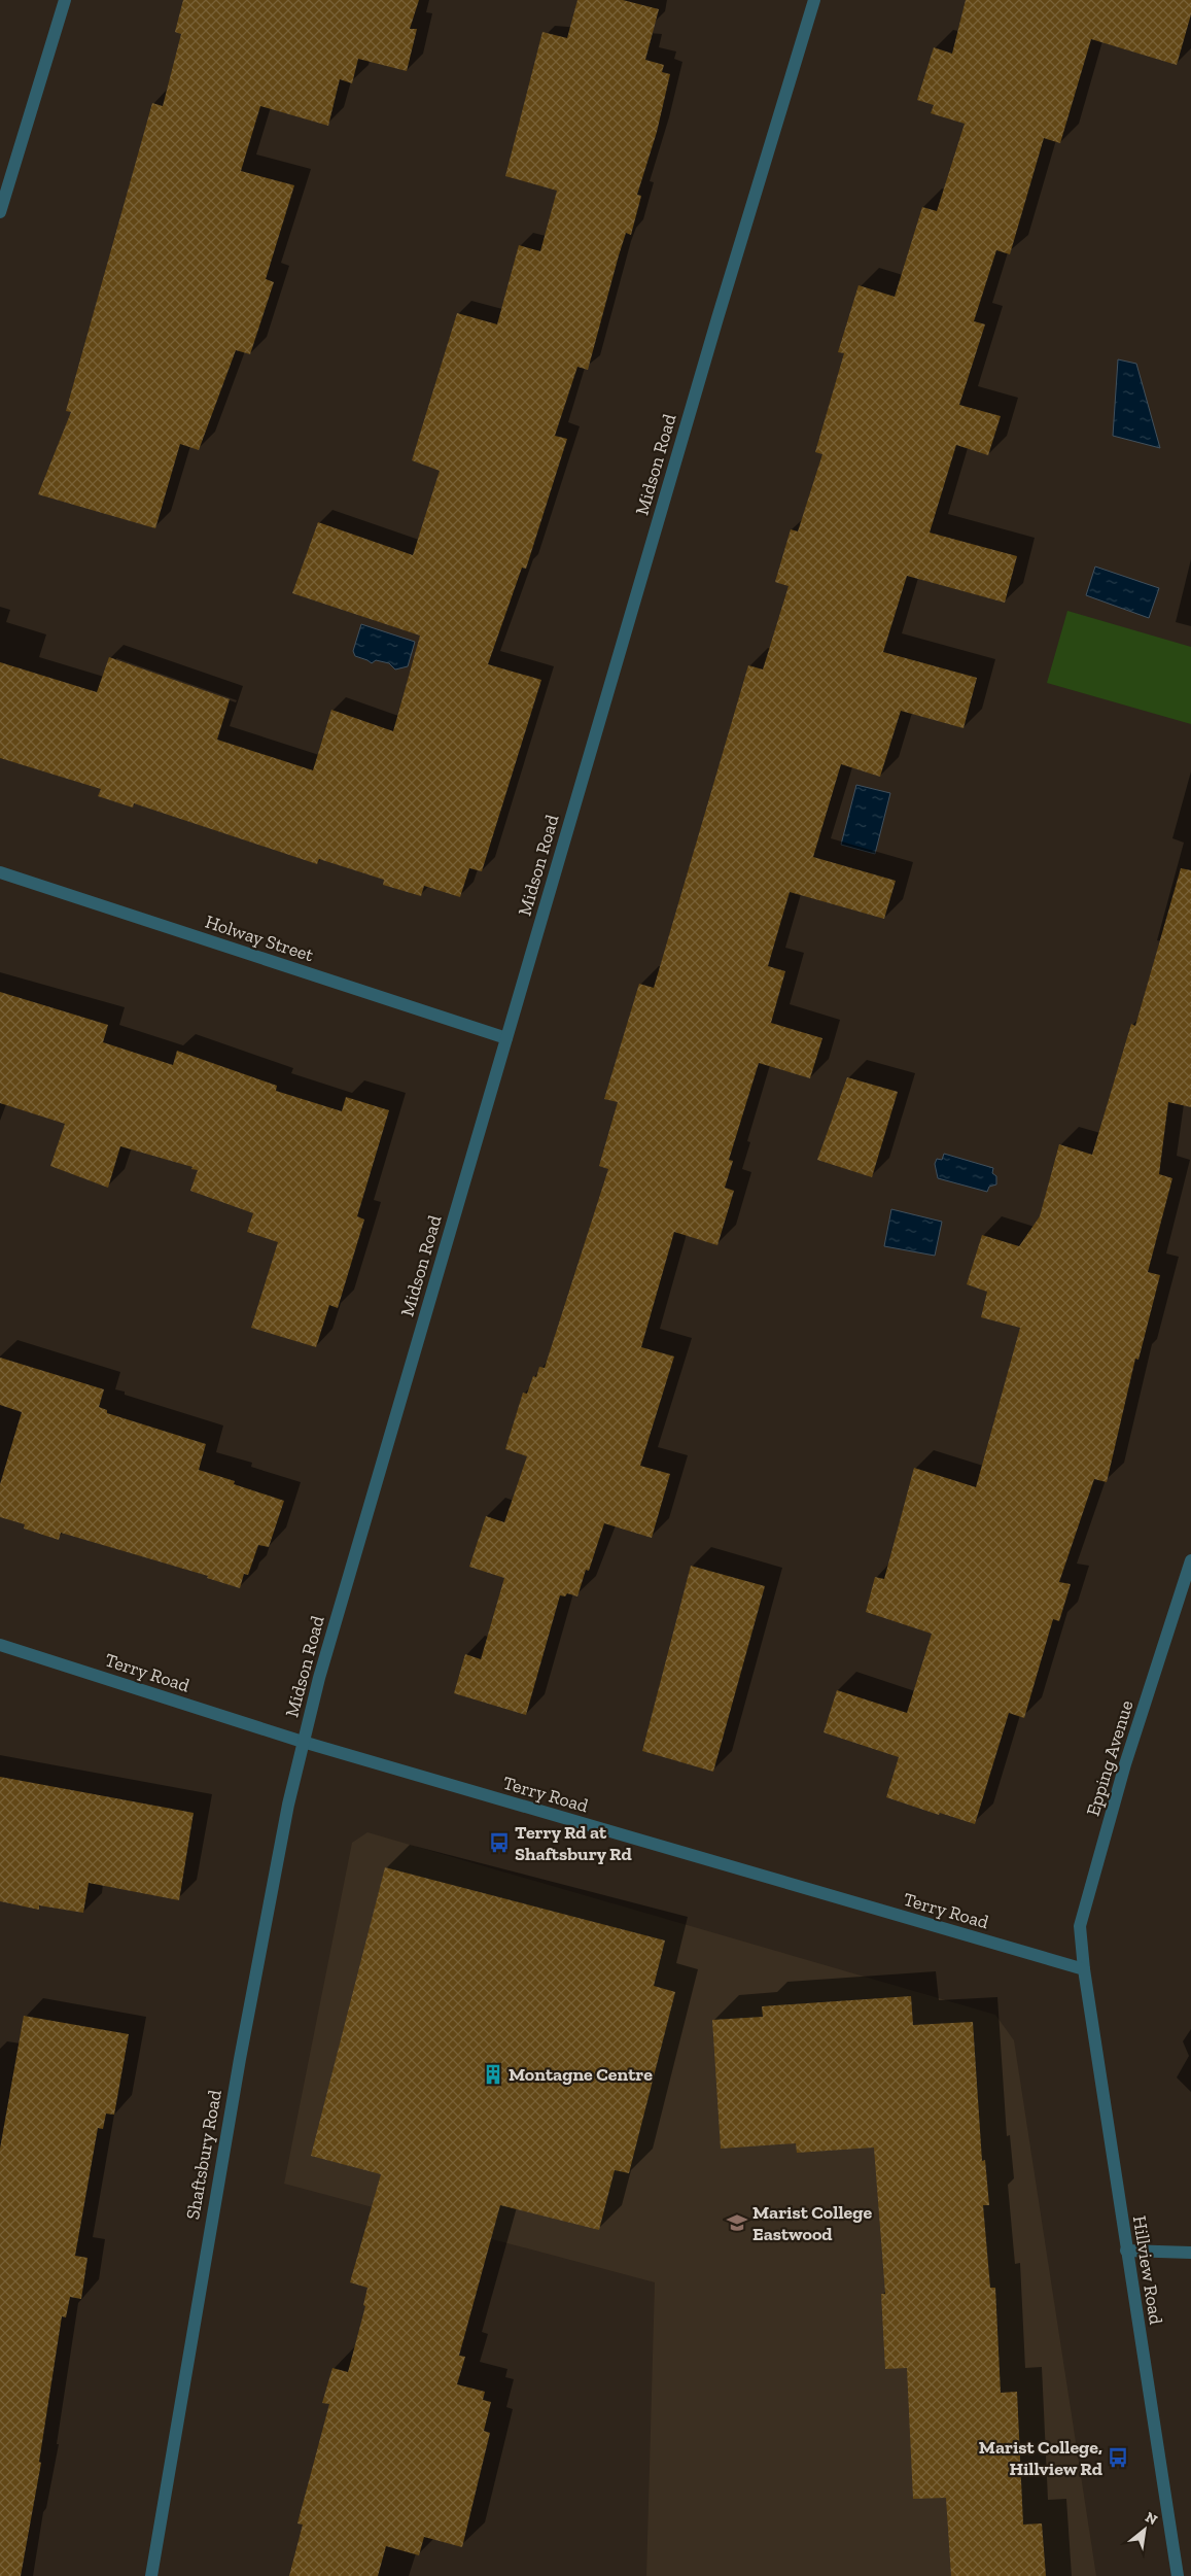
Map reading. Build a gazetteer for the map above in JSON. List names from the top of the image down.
{
  "streets": {
    "street": [
      "Midson Road",
      "Holway Street",
      "Terry Road",
      "Epping Avenue",
      "Shaftsbury Road",
      "Hillview Road"
    ]
  },
  "crossings": [
    ["Midson Road", "Holway Street"],
    ["Midson Road", "Terry Road"],
    ["Midson Road", "Shaftsbury Road"],
    ["Terry Road", "Epping Avenue"],
    ["Terry Road", "Shaftsbury Road"],
    ["Terry Road", "Hillview Road"],
    ["Epping Avenue", "Hillview Road"]
  ],
  "places": {
    "bus stop": ["Terry Rd at Shaftsbury Rd", "Marist College, Hillview Rd"],
    "building": ["Montagne Centre"],
    "school or university": ["Marist College Eastwood"]
  },
  "north": "top right"
}
